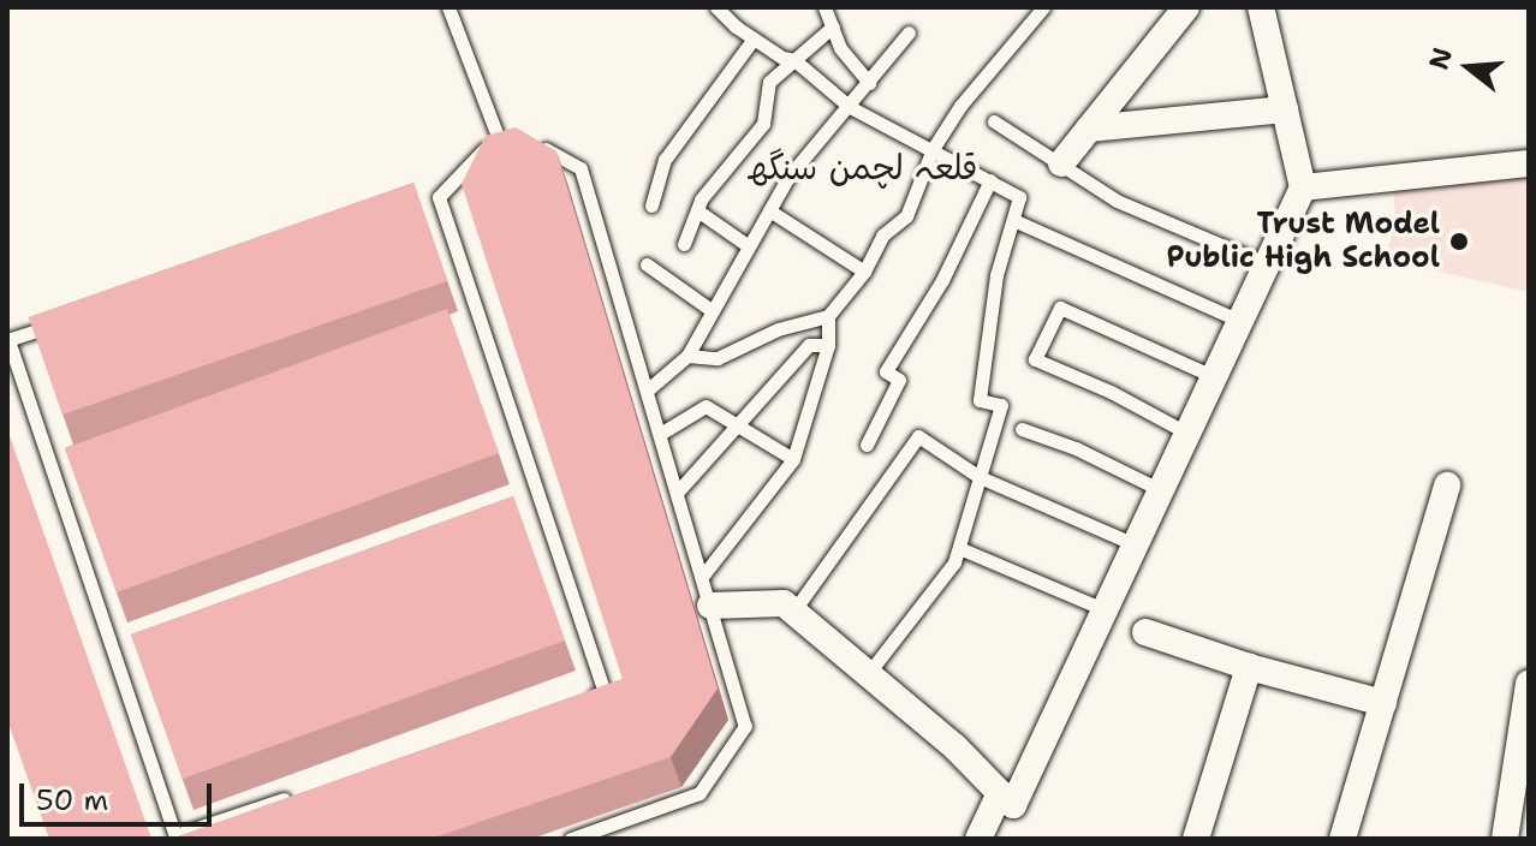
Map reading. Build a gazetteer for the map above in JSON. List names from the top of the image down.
{
  "districts": ["قلعہ لچمن سنگھ"],
  "places": ["Trust Model Public High School"],
  "scale_bar": "50 m",
  "north": "left"
}
